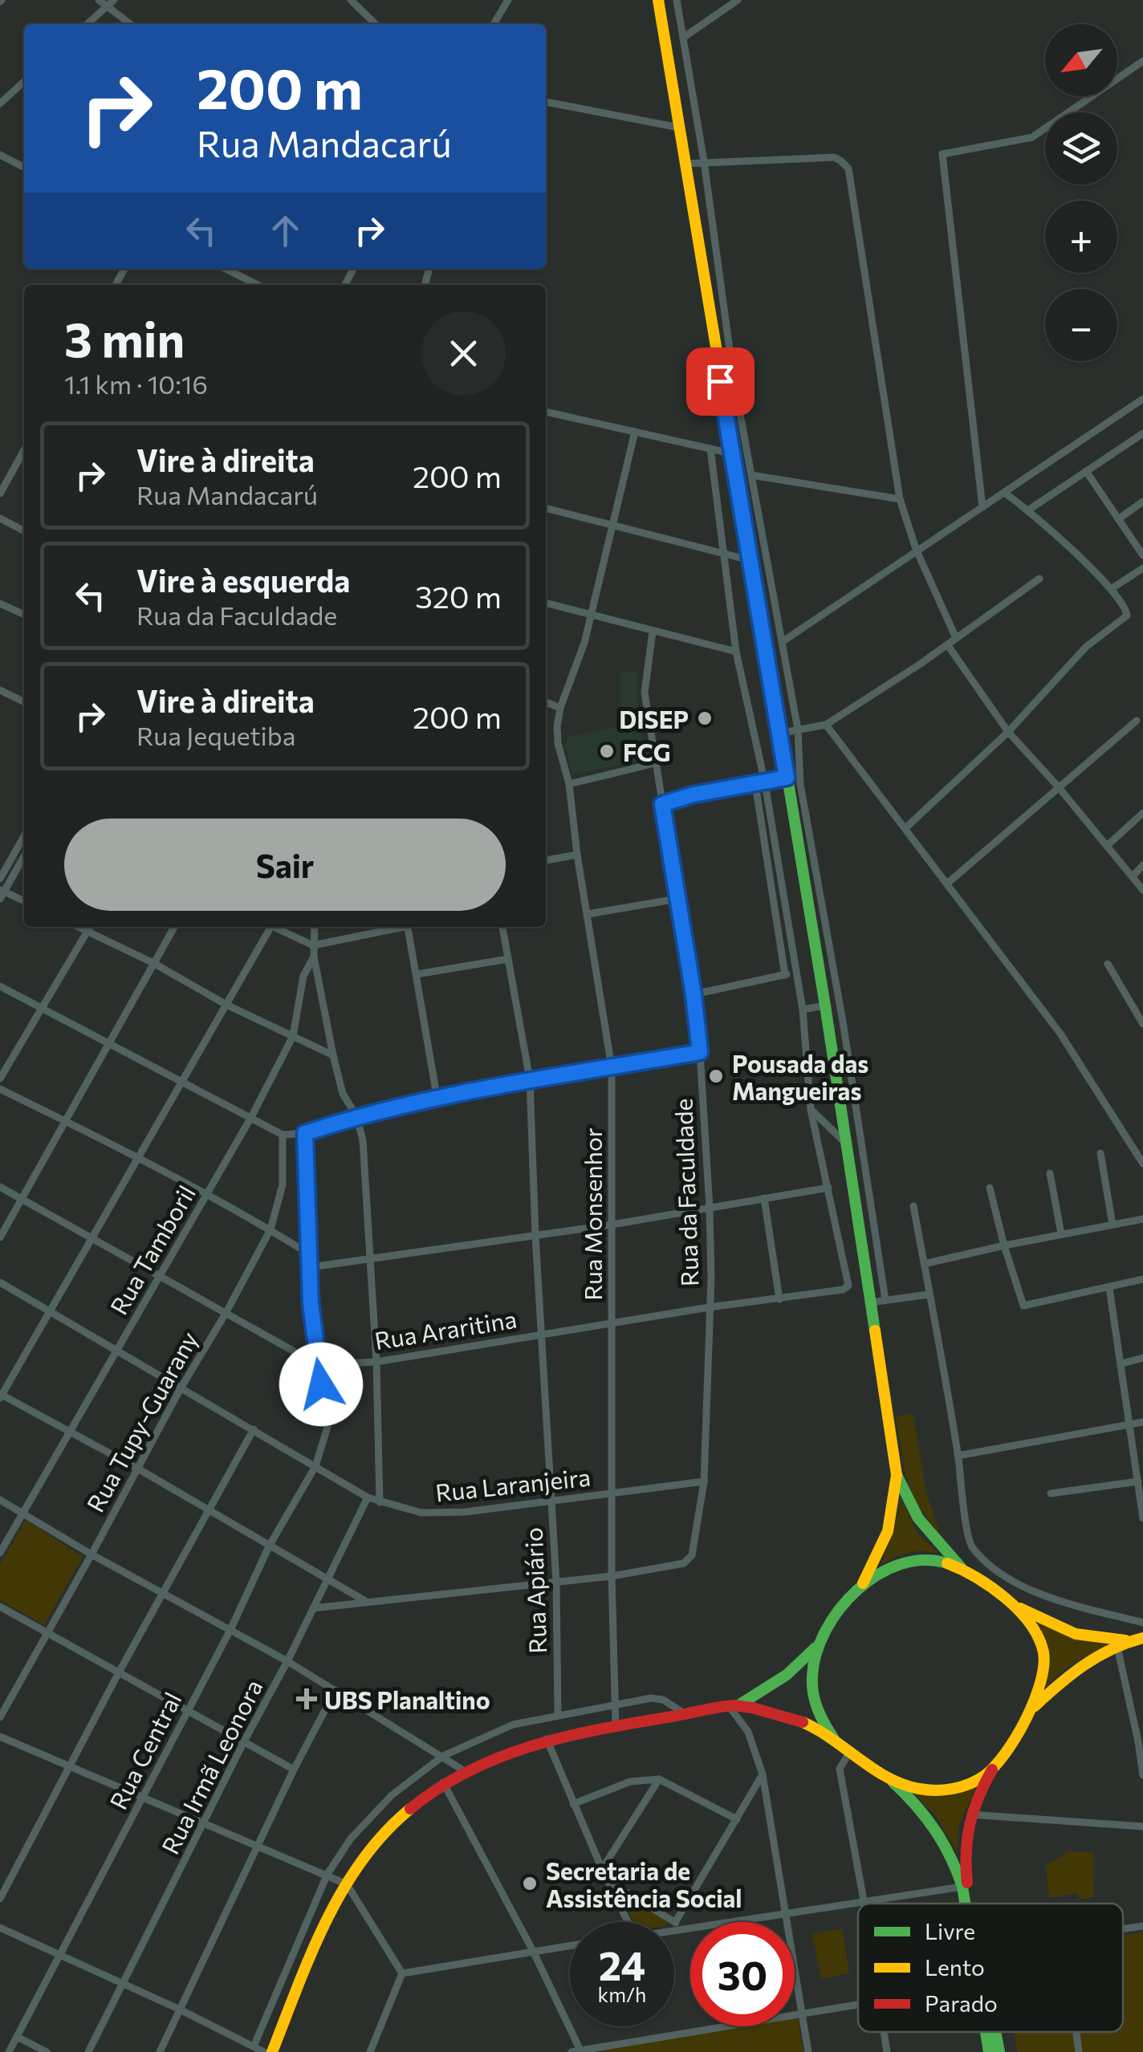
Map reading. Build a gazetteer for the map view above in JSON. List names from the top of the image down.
{
  "streets": {
    "street": [
      "Rua da Faculdade",
      "Rua Monsenhor",
      "Rua Tamboril",
      "Rua Araritina",
      "Rua Tupy-Guarany",
      "Rua Laranjeira",
      "Rua Apiário",
      "Rua Central",
      "Rua Irmã Leonora"
    ]
  },
  "crossings": [
    ["Rua da Faculdade", "Rua Monsenhor"],
    ["Rua da Faculdade", "Rua Araritina"],
    ["Rua da Faculdade", "Rua Laranjeira"],
    ["Rua Monsenhor", "Rua Araritina"],
    ["Rua Monsenhor", "Rua Laranjeira"],
    ["Rua Tamboril", "Rua Araritina"],
    ["Rua Tamboril", "Rua Laranjeira"],
    ["Rua Araritina", "Rua Tupy-Guarany"],
    ["Rua Araritina", "Rua Apiário"],
    ["Rua Araritina", "Rua Central"],
    ["Rua Tupy-Guarany", "Rua Laranjeira"],
    ["Rua Laranjeira", "Rua Apiário"],
    ["Rua Laranjeira", "Rua Central"],
    ["Rua Laranjeira", "Rua Irmã Leonora"]
  ],
  "places": {
    "other": [
      "DISEP",
      "FCG",
      "Pousada das Mangueiras",
      "Secretaria de Assistência Social"
    ],
    "health": ["UBS Planaltino"]
  },
  "legend": ["Livre", "Lento", "Parado"],
  "north": "bottom left",
  "page": {
    "map_buttons": ["+", "−"],
    "turn": ["200 m", "Rua Mandacarú"],
    "heading": ["3 min", "1.1 km · 10:16"],
    "list": [
      {
        "name": "Vire à direita",
        "note": "Rua Mandacarú",
        "value": "200 m"
      },
      {
        "name": "Vire à esquerda",
        "note": "Rua da Faculdade",
        "value": "320 m"
      },
      {
        "name": "Vire à direita",
        "note": "Rua Jequetiba",
        "value": "200 m"
      }
    ],
    "buttons": "Sair",
    "speed": "24 km/h",
    "limit": "30"
  }
}
